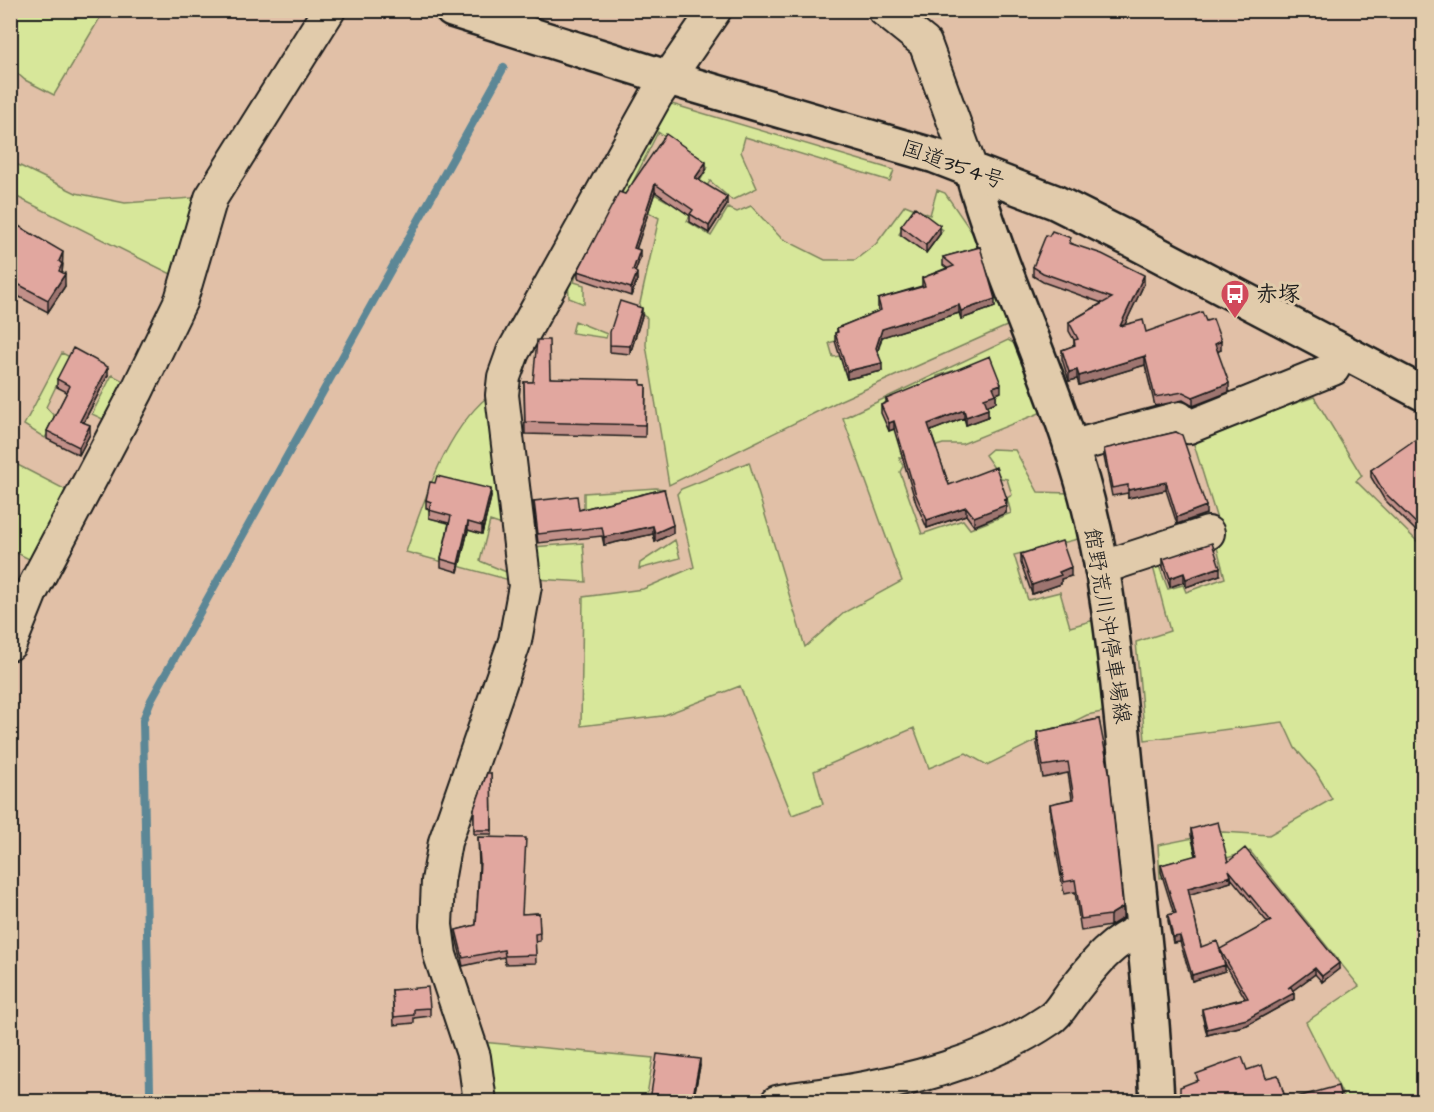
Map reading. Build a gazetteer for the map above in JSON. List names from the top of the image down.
{
  "streets": {
    "main road": ["国道354号", "館野荒川沖停車場線"]
  },
  "crossings": [
    ["国道354号", "館野荒川沖停車場線"]
  ],
  "places": {
    "bus stop": ["赤塚"]
  }
}
